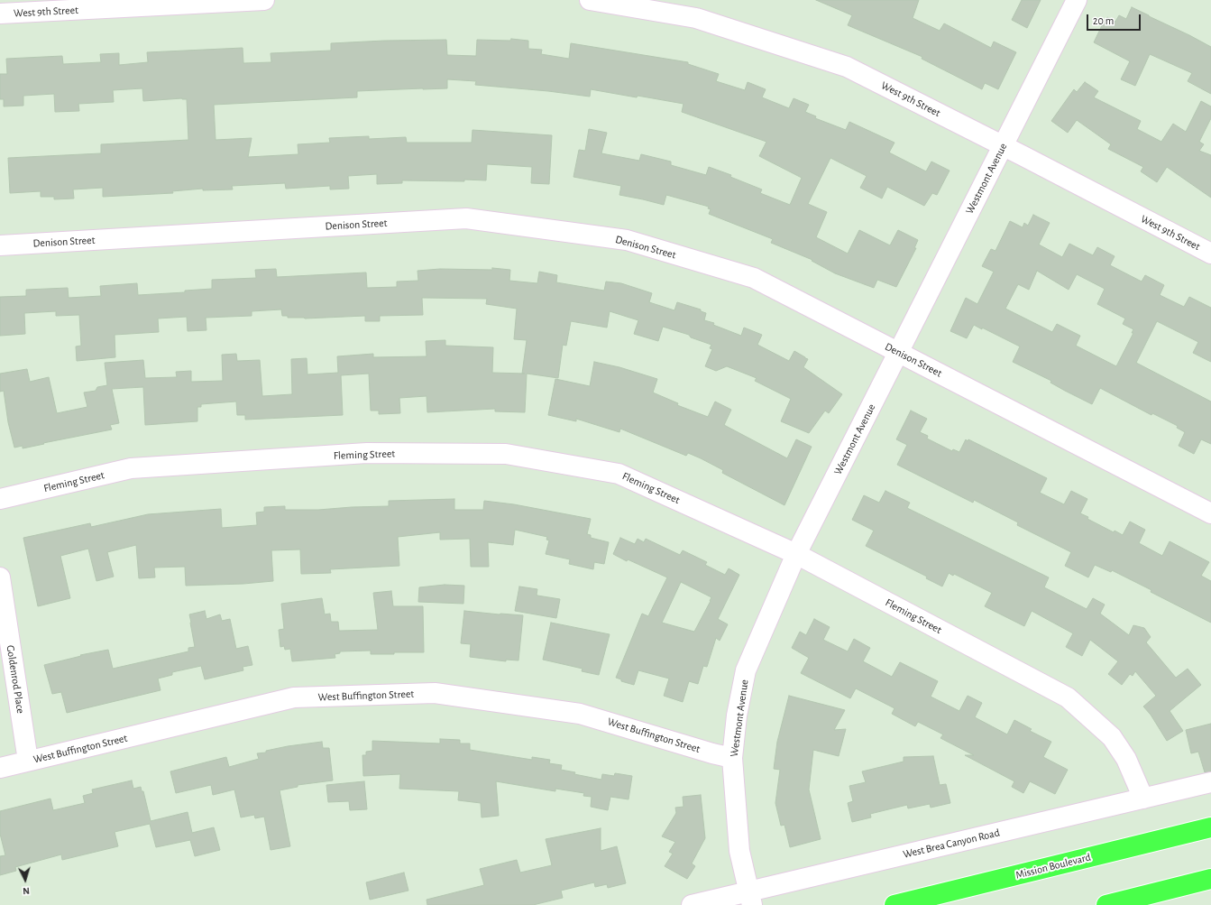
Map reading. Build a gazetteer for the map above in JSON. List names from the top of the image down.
{
  "streets": {
    "main road": ["Mission Boulevard"],
    "street": [
      "West 9th Street",
      "Westmont Avenue",
      "Denison Street",
      "Fleming Street",
      "Goldenrod Place",
      "West Buffington Street",
      "West Brea Canyon Road"
    ]
  },
  "crossings": [
    ["West 9th Street", "Westmont Avenue"],
    ["Westmont Avenue", "Denison Street"],
    ["Westmont Avenue", "Fleming Street"],
    ["Westmont Avenue", "West Buffington Street"],
    ["Westmont Avenue", "West Brea Canyon Road"],
    ["Fleming Street", "West Brea Canyon Road"],
    ["Goldenrod Place", "West Buffington Street"]
  ],
  "scale_bar": "20 m",
  "north": "bottom"
}
